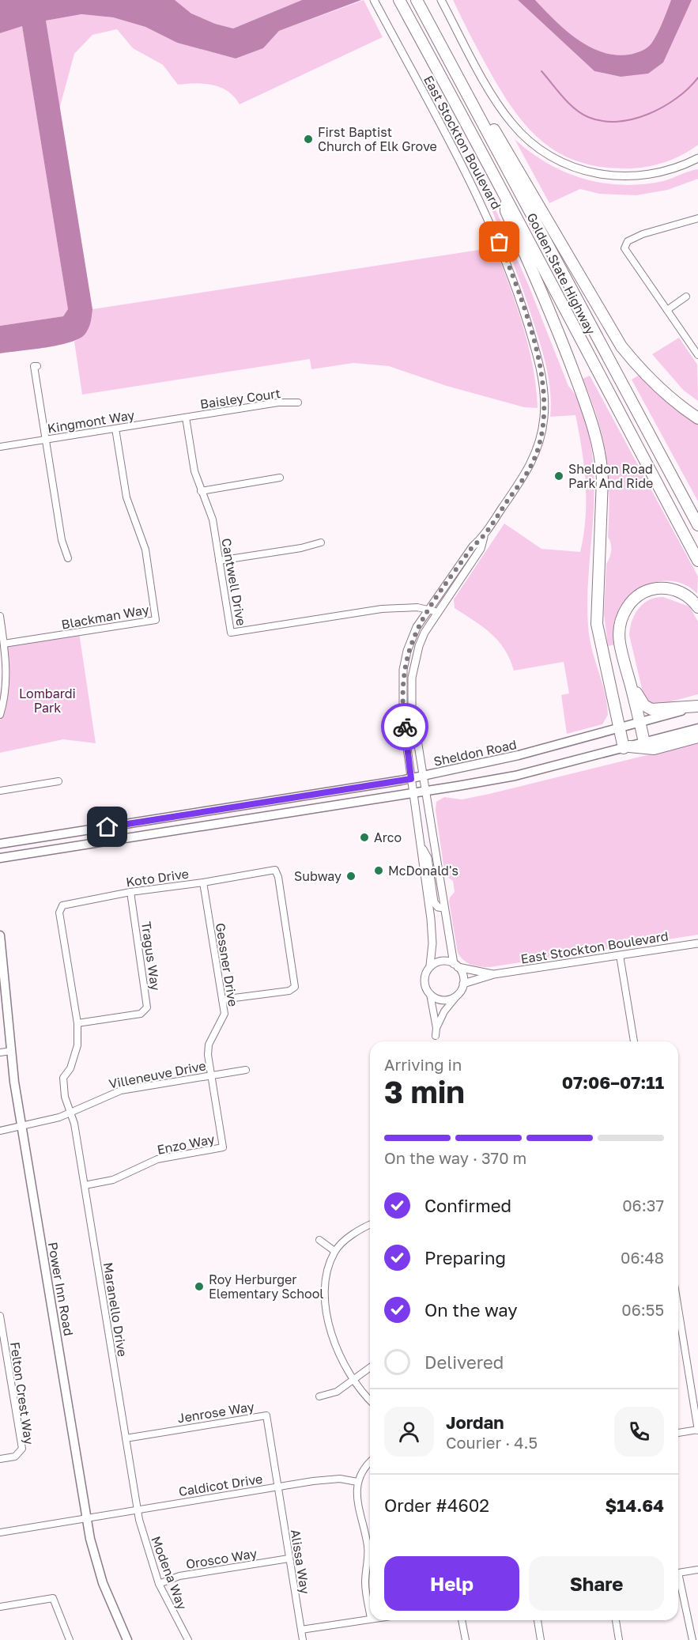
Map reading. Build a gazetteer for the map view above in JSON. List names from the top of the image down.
{
  "streets": {
    "highway": ["Golden State Highway"],
    "main road": ["Sheldon Road", "Power Inn Road"],
    "street": [
      "East Stockton Boulevard",
      "Baisley Court",
      "Kingmont Way",
      "Cantwell Drive",
      "Blackman Way",
      "Koto Drive",
      "Tragus Way",
      "Gessner Drive",
      "Villeneuve Drive",
      "Enzo Way",
      "Maranello Drive",
      "Felton Crest Way",
      "Jenrose Way",
      "Caldicot Drive",
      "Orosco Way",
      "Alissa Way",
      "Modena Way"
    ]
  },
  "crossings": [
    ["East Stockton Boulevard", "Cantwell Drive"],
    ["East Stockton Boulevard", "Sheldon Road"],
    ["Baisley Court", "Kingmont Way"],
    ["Baisley Court", "Cantwell Drive"],
    ["Kingmont Way", "Cantwell Drive"],
    ["Kingmont Way", "Blackman Way"],
    ["Koto Drive", "Tragus Way"],
    ["Koto Drive", "Gessner Drive"],
    ["Koto Drive", "Villeneuve Drive"],
    ["Koto Drive", "Maranello Drive"],
    ["Gessner Drive", "Villeneuve Drive"],
    ["Gessner Drive", "Enzo Way"],
    ["Villeneuve Drive", "Enzo Way"],
    ["Villeneuve Drive", "Power Inn Road"],
    ["Villeneuve Drive", "Maranello Drive"],
    ["Enzo Way", "Maranello Drive"],
    ["Power Inn Road", "Caldicot Drive"],
    ["Maranello Drive", "Jenrose Way"],
    ["Maranello Drive", "Caldicot Drive"],
    ["Maranello Drive", "Modena Way"],
    ["Jenrose Way", "Caldicot Drive"],
    ["Jenrose Way", "Alissa Way"],
    ["Caldicot Drive", "Alissa Way"],
    ["Caldicot Drive", "Modena Way"],
    ["Orosco Way", "Alissa Way"],
    ["Orosco Way", "Modena Way"]
  ],
  "parks": ["Lombardi Park"],
  "places": [
    "First Baptist Church of Elk Grove",
    "Sheldon Road Park And Ride",
    "Arco",
    "McDonald's",
    "Subway",
    "Roy Herburger Elementary School"
  ],
  "page": {
    "heading": ["3 min", "Arriving in", "07:06–07:11"],
    "panel": [
      "Jordan",
      "Courier · 4.5",
      "Order #4602",
      "$14.64"
    ],
    "bar": "On the way · 370 m",
    "list": [
      ["Confirmed", "06:37"],
      ["Preparing", "06:48"],
      ["On the way", "06:55"],
      "Delivered"
    ],
    "buttons": ["Help", "Share"]
  }
}
